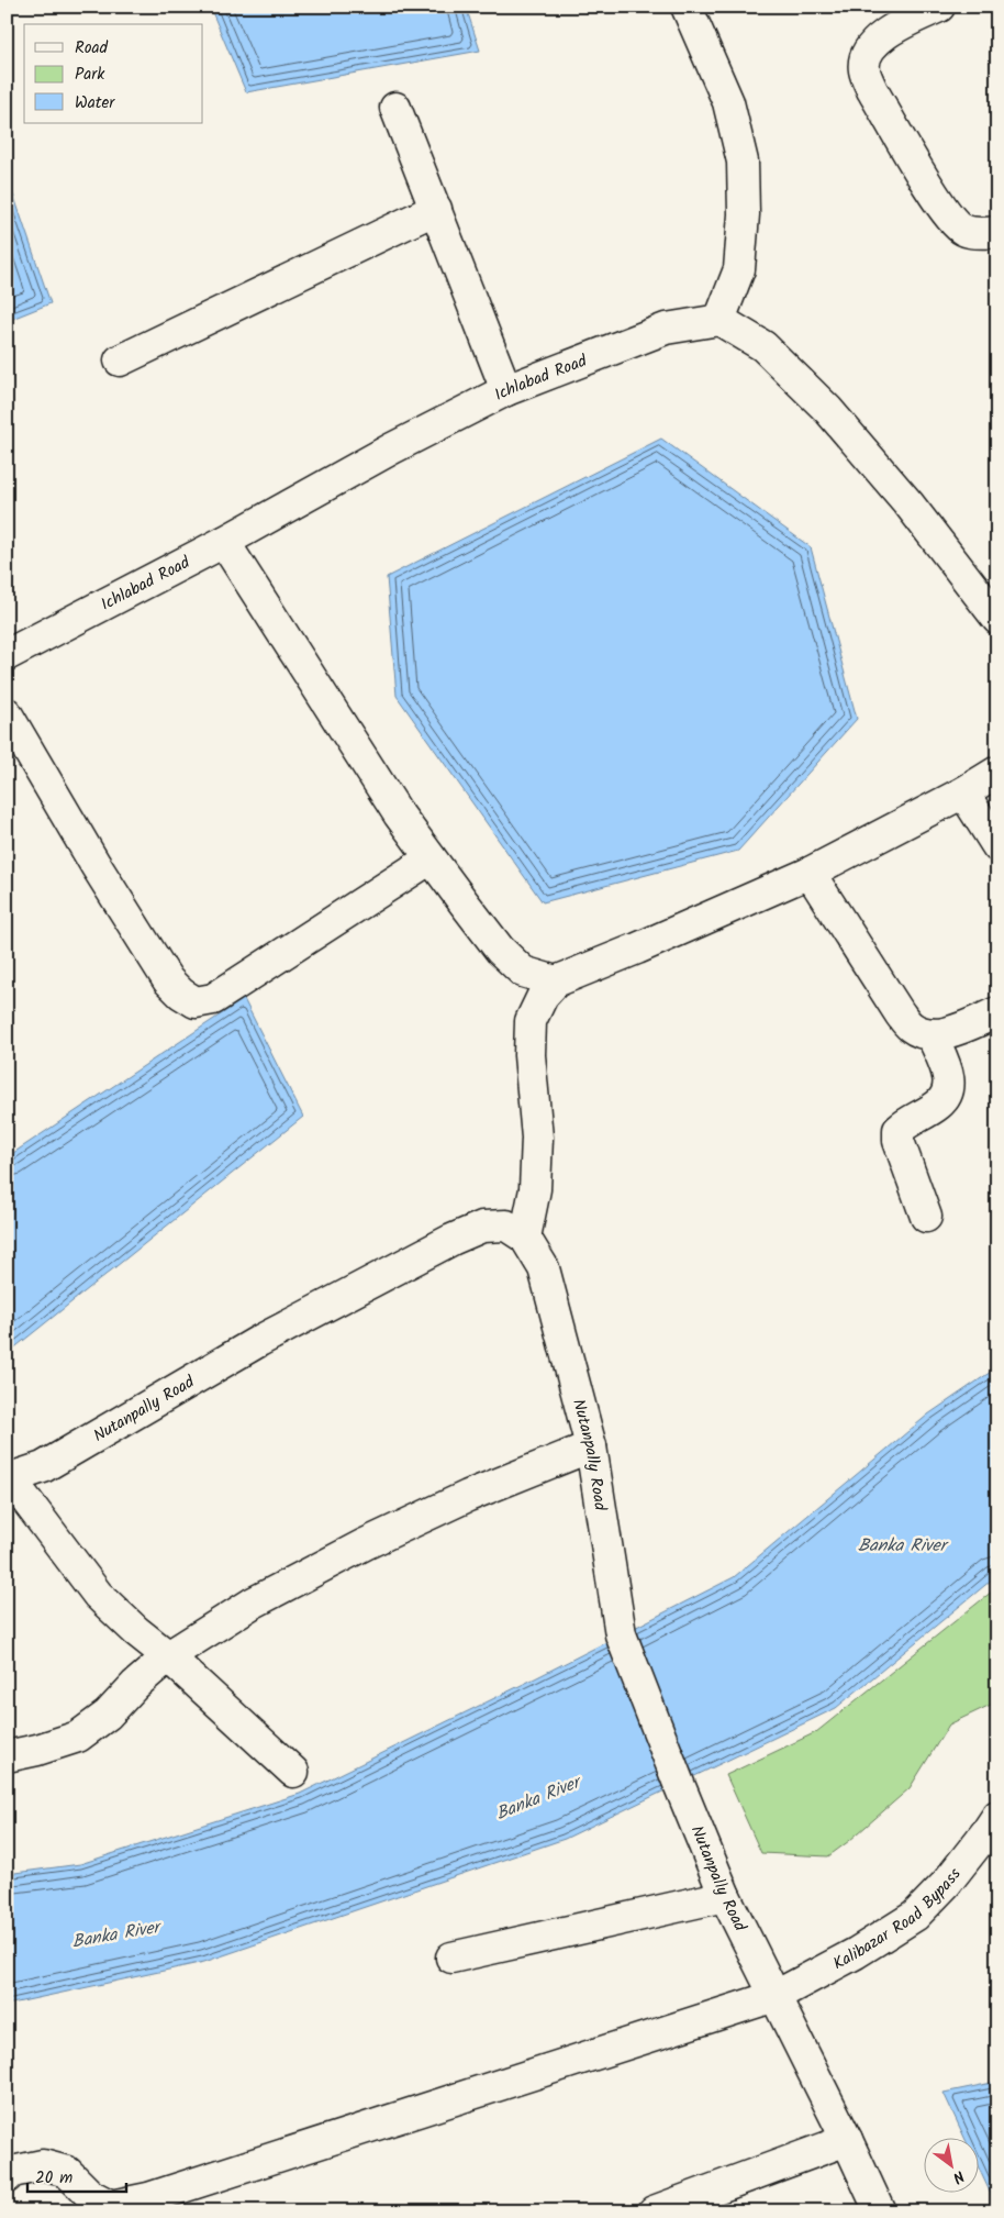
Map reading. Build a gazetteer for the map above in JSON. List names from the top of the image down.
{
  "streets": {
    "street": ["Ichlabad Road", "Nutanpally Road", "Kalibazar Road Bypass"]
  },
  "crossings": [
    ["Nutanpally Road", "Kalibazar Road Bypass"]
  ],
  "water": ["Banka River"],
  "legend": ["Road", "Park", "Water"],
  "scale_bar": "20 m",
  "north": "bottom right"
}
